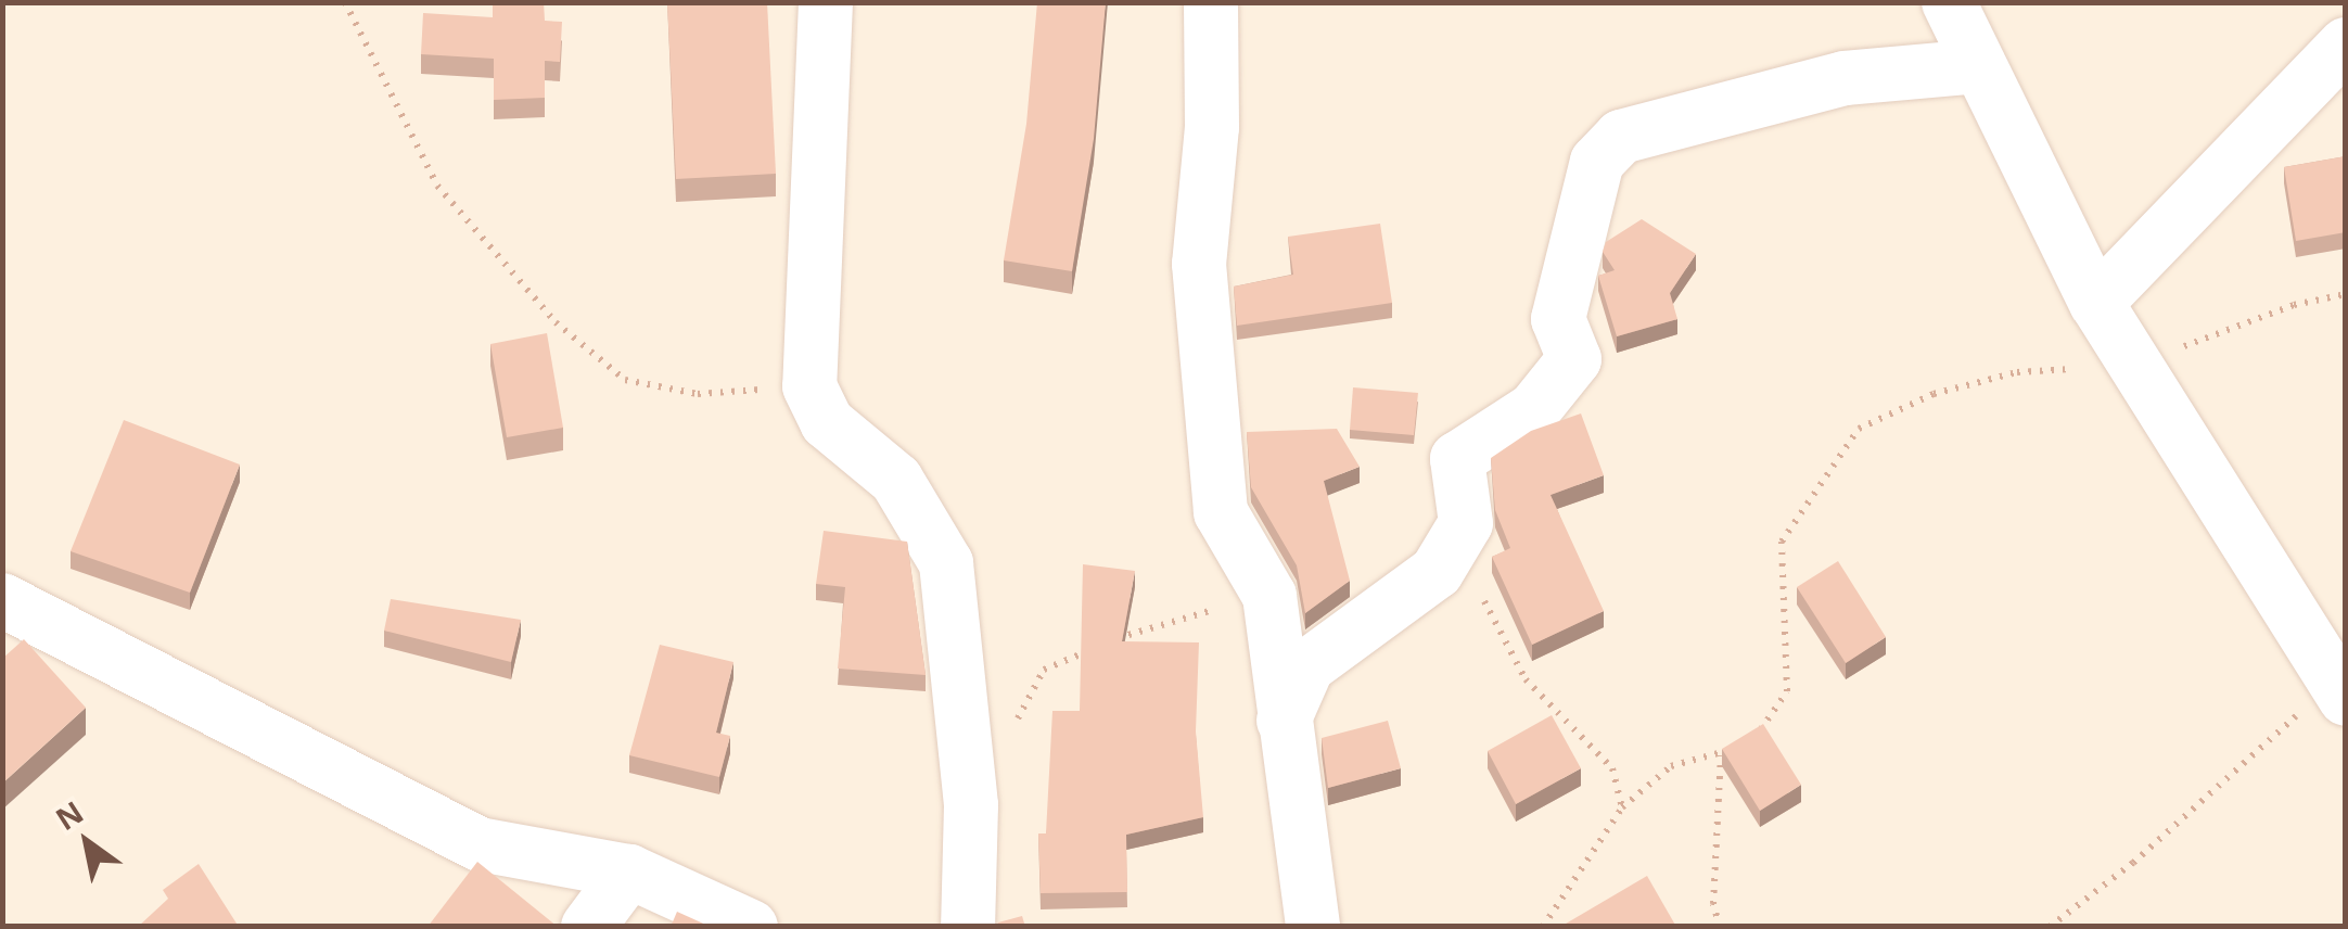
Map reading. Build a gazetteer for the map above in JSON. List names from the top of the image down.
{
  "north": "top left"
}
